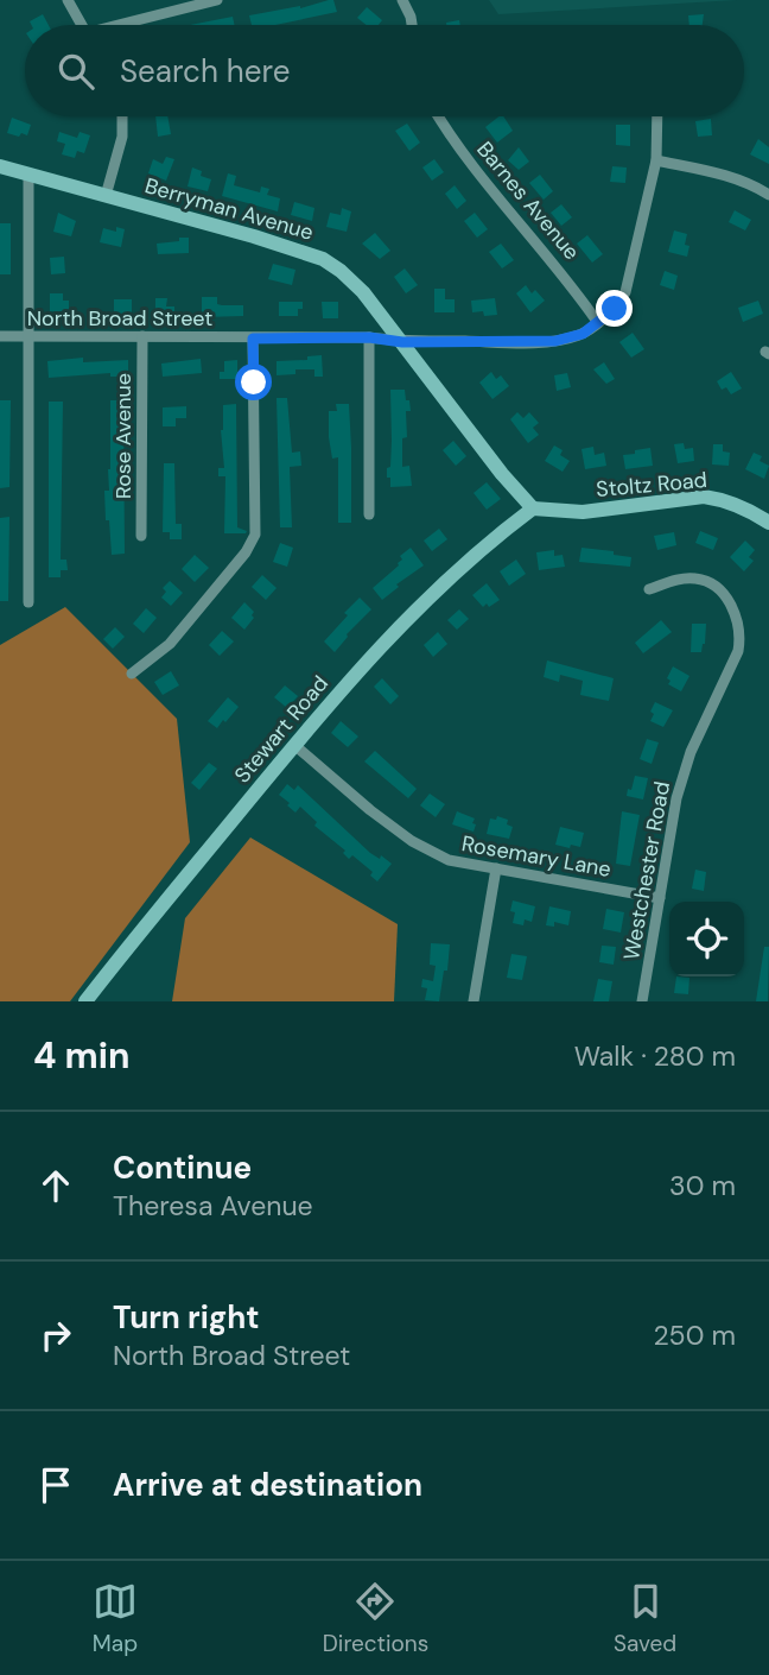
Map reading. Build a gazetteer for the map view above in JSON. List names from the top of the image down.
{
  "streets": {
    "street": [
      "Barnes Avenue",
      "Berryman Avenue",
      "North Broad Street",
      "Rose Avenue",
      "Stoltz Road",
      "Stewart Road",
      "Rosemary Lane",
      "Westchester Road"
    ]
  },
  "crossings": [
    ["Barnes Avenue", "North Broad Street"],
    ["Berryman Avenue", "North Broad Street"],
    ["Berryman Avenue", "Stoltz Road"],
    ["Berryman Avenue", "Stewart Road"],
    ["North Broad Street", "Rose Avenue"],
    ["Stoltz Road", "Stewart Road"],
    ["Stewart Road", "Rosemary Lane"],
    ["Rosemary Lane", "Westchester Road"]
  ],
  "page": {
    "search": "Search here",
    "heading": ["4 min", "Walk · 280 m"],
    "list": [
      ["Continue", "Theresa Avenue", "30 m"],
      ["Turn right", "North Broad Street", "250 m"],
      "Arrive at destination"
    ],
    "nav": ["Map", "Directions", "Saved"]
  }
}
